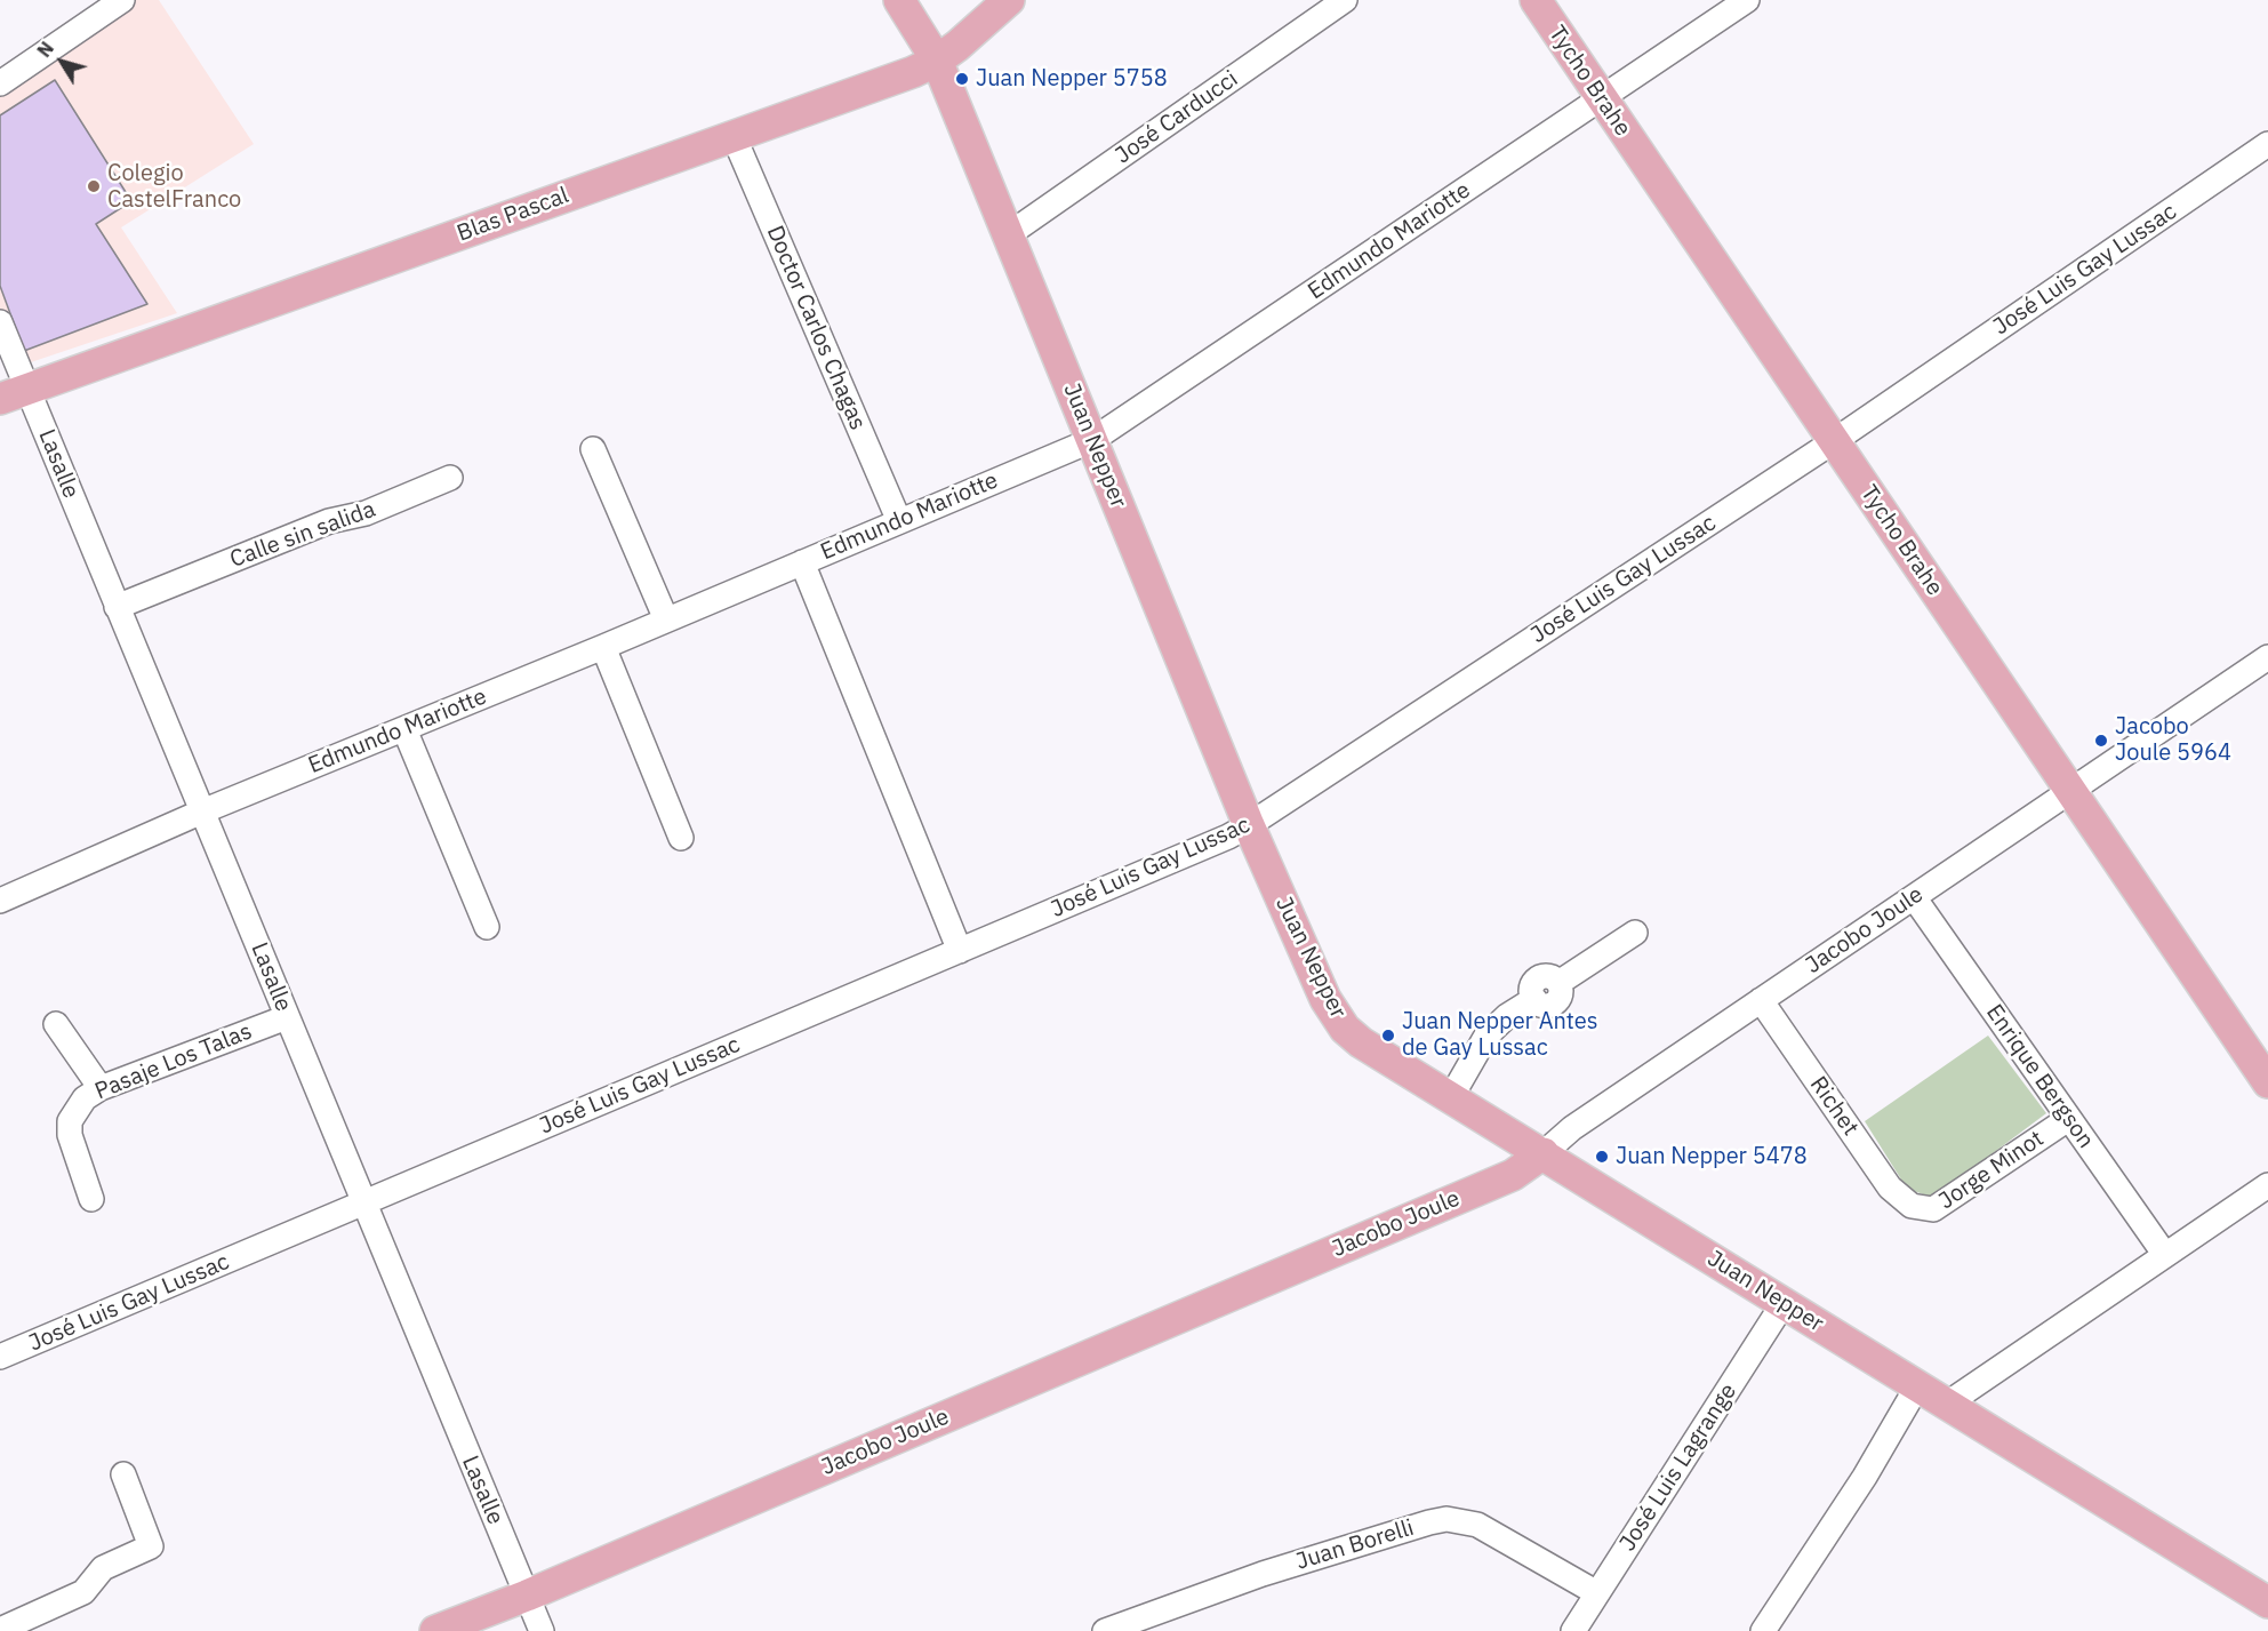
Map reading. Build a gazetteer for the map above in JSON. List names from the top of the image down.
{
  "streets": {
    "main road": [
      "Tycho Brahe",
      "Blas Pascal",
      "Juan Nepper",
      "Jacobo Joule"
    ],
    "street": [
      "José Carducci",
      "Edmundo Mariotte",
      "José Luis Gay Lussac",
      "Doctor Carlos Chagas",
      "Lasalle",
      "Calle sin salida",
      "Pasaje Los Talas",
      "Enrique Bergson",
      "Richet",
      "Jorge Minot",
      "José Luis Lagrange",
      "Juan Borelli"
    ]
  },
  "crossings": [
    ["Tycho Brahe", "Edmundo Mariotte"],
    ["Tycho Brahe", "José Luis Gay Lussac"],
    ["Tycho Brahe", "Jacobo Joule"],
    ["José Carducci", "Juan Nepper"],
    ["Blas Pascal", "Doctor Carlos Chagas"],
    ["Blas Pascal", "Juan Nepper"],
    ["Blas Pascal", "Lasalle"],
    ["Edmundo Mariotte", "Doctor Carlos Chagas"],
    ["Edmundo Mariotte", "Juan Nepper"],
    ["Edmundo Mariotte", "Lasalle"],
    ["José Luis Gay Lussac", "Juan Nepper"],
    ["José Luis Gay Lussac", "Lasalle"],
    ["Juan Nepper", "Jacobo Joule"],
    ["Juan Nepper", "José Luis Lagrange"],
    ["Lasalle", "Calle sin salida"],
    ["Lasalle", "Jacobo Joule"],
    ["Lasalle", "Pasaje Los Talas"],
    ["Jacobo Joule", "Enrique Bergson"],
    ["Jacobo Joule", "Richet"],
    ["Enrique Bergson", "Jorge Minot"],
    ["Richet", "Jorge Minot"],
    ["José Luis Lagrange", "Juan Borelli"]
  ],
  "places": [
    "Juan Nepper 5758",
    "Colegio CastelFranco",
    "Jacobo Joule 5964",
    "Juan Nepper Antes de Gay Lussac",
    "Juan Nepper 5478"
  ],
  "north": "top left"
}
